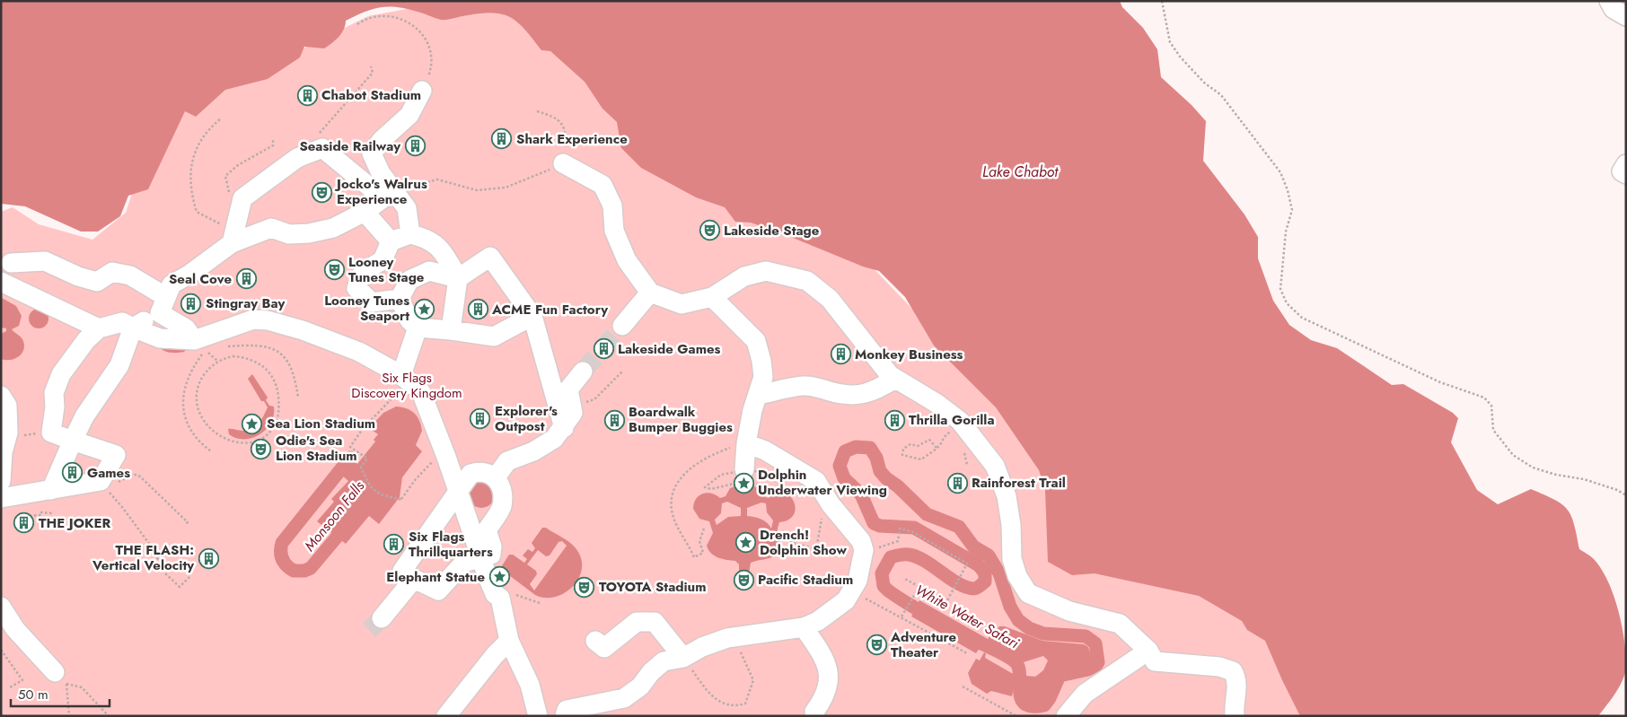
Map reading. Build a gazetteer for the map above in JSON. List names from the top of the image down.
{
  "water": ["Lake Chabot", "Monsoon Falls", "White Water Safari"],
  "parks": ["Six Flags Discovery Kingdom"],
  "places": {
    "building": [
      "Chabot Stadium",
      "Shark Experience",
      "Seaside Railway",
      "Seal Cove",
      "Stingray Bay",
      "ACME Fun Factory",
      "Lakeside Games",
      "Monkey Business",
      "Explorer's Outpost",
      "Boardwalk Bumper Buggies",
      "Thrilla Gorilla",
      "Games",
      "Rainforest Trail",
      "THE JOKER",
      "Six Flags Thrillquarters",
      "THE FLASH: Vertical Velocity"
    ],
    "theatre": [
      "Jocko's Walrus Experience",
      "Lakeside Stage",
      "Looney Tunes Stage",
      "Odie's Sea Lion Stadium",
      "Pacific Stadium",
      "TOYOTA Stadium",
      "Adventure Theater"
    ],
    "place": [
      "Looney Tunes Seaport",
      "Sea Lion Stadium",
      "Dolphin Underwater Viewing",
      "Drench! Dolphin Show",
      "Elephant Statue"
    ]
  },
  "scale_bar": "50 m"
}
